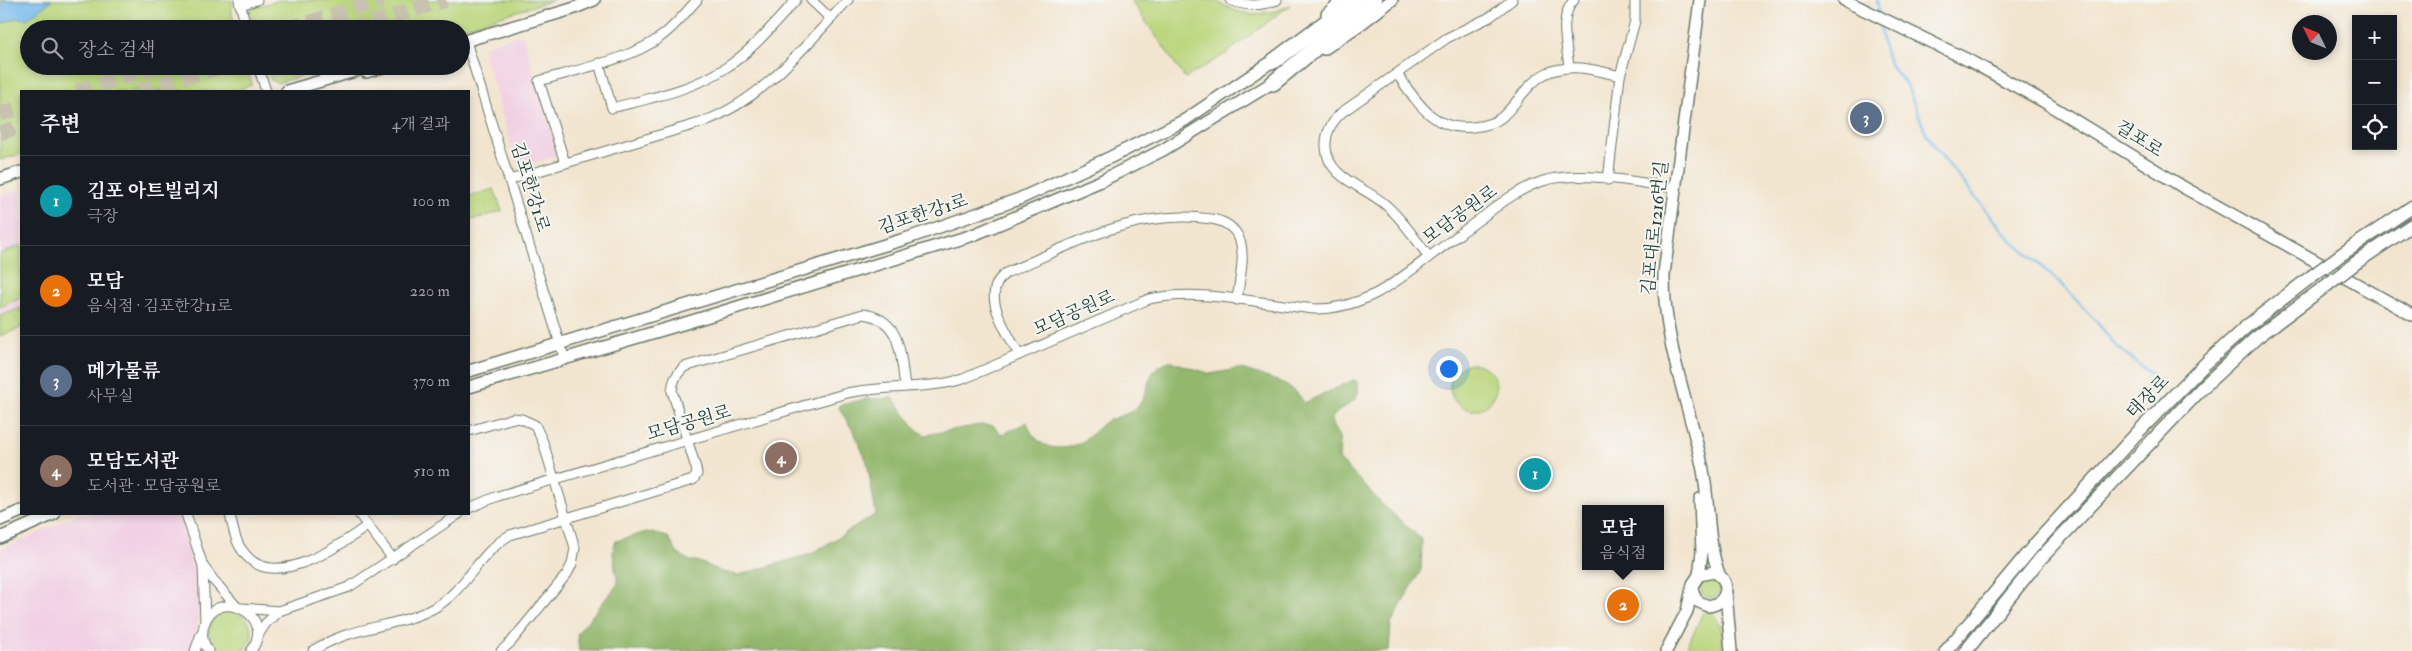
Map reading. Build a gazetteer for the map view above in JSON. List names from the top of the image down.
{
  "streets": {
    "main road": ["태장로"],
    "street": [
      "걸포로",
      "김포한강1로",
      "모담공원로",
      "김포대로1216번길"
    ]
  },
  "crossings": [
    ["모담공원로", "김포대로1216번길"]
  ],
  "north": "top left",
  "page": {
    "map_buttons": ["+", "−"],
    "search": "장소 검색",
    "heading": ["주변", "4개 결과"],
    "pins": [
      "3",
      "4",
      "1",
      "2"
    ],
    "list": [
      {
        "mark": "1",
        "name": "김포 아트빌리지",
        "note": "극장",
        "value": "100 m"
      },
      {
        "mark": "2",
        "name": "모담",
        "note": "음식점 · 김포한강11로",
        "value": "220 m"
      },
      {
        "mark": "3",
        "name": "메가물류",
        "note": "사무실",
        "value": "370 m"
      },
      {
        "mark": "4",
        "name": "모담도서관",
        "note": "도서관 · 모담공원로",
        "value": "510 m"
      }
    ],
    "popup": ["모담", "음식점"]
  }
}
